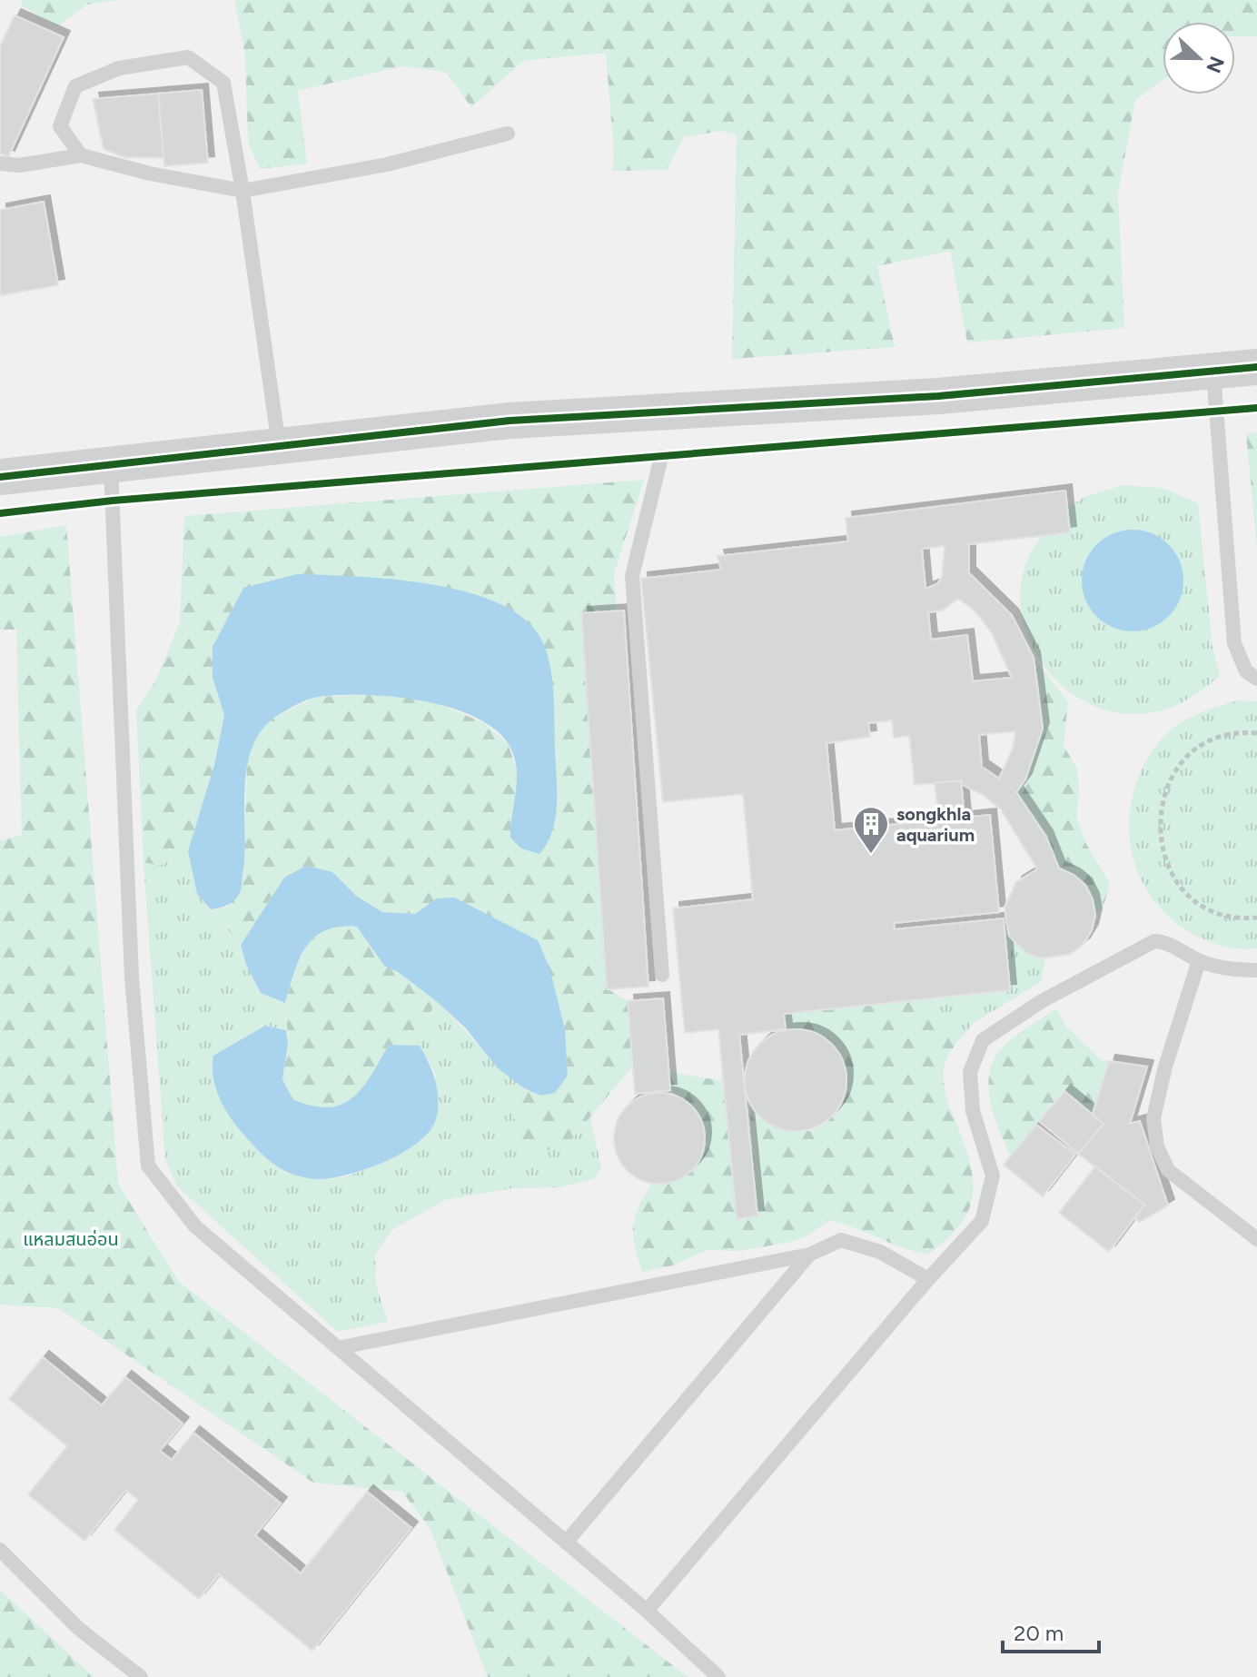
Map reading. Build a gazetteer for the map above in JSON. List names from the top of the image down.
{
  "parks": ["แหลมสนอ่อน"],
  "places": {
    "building": ["songkhla aquarium"]
  },
  "scale_bar": "20 m",
  "north": "right"
}
